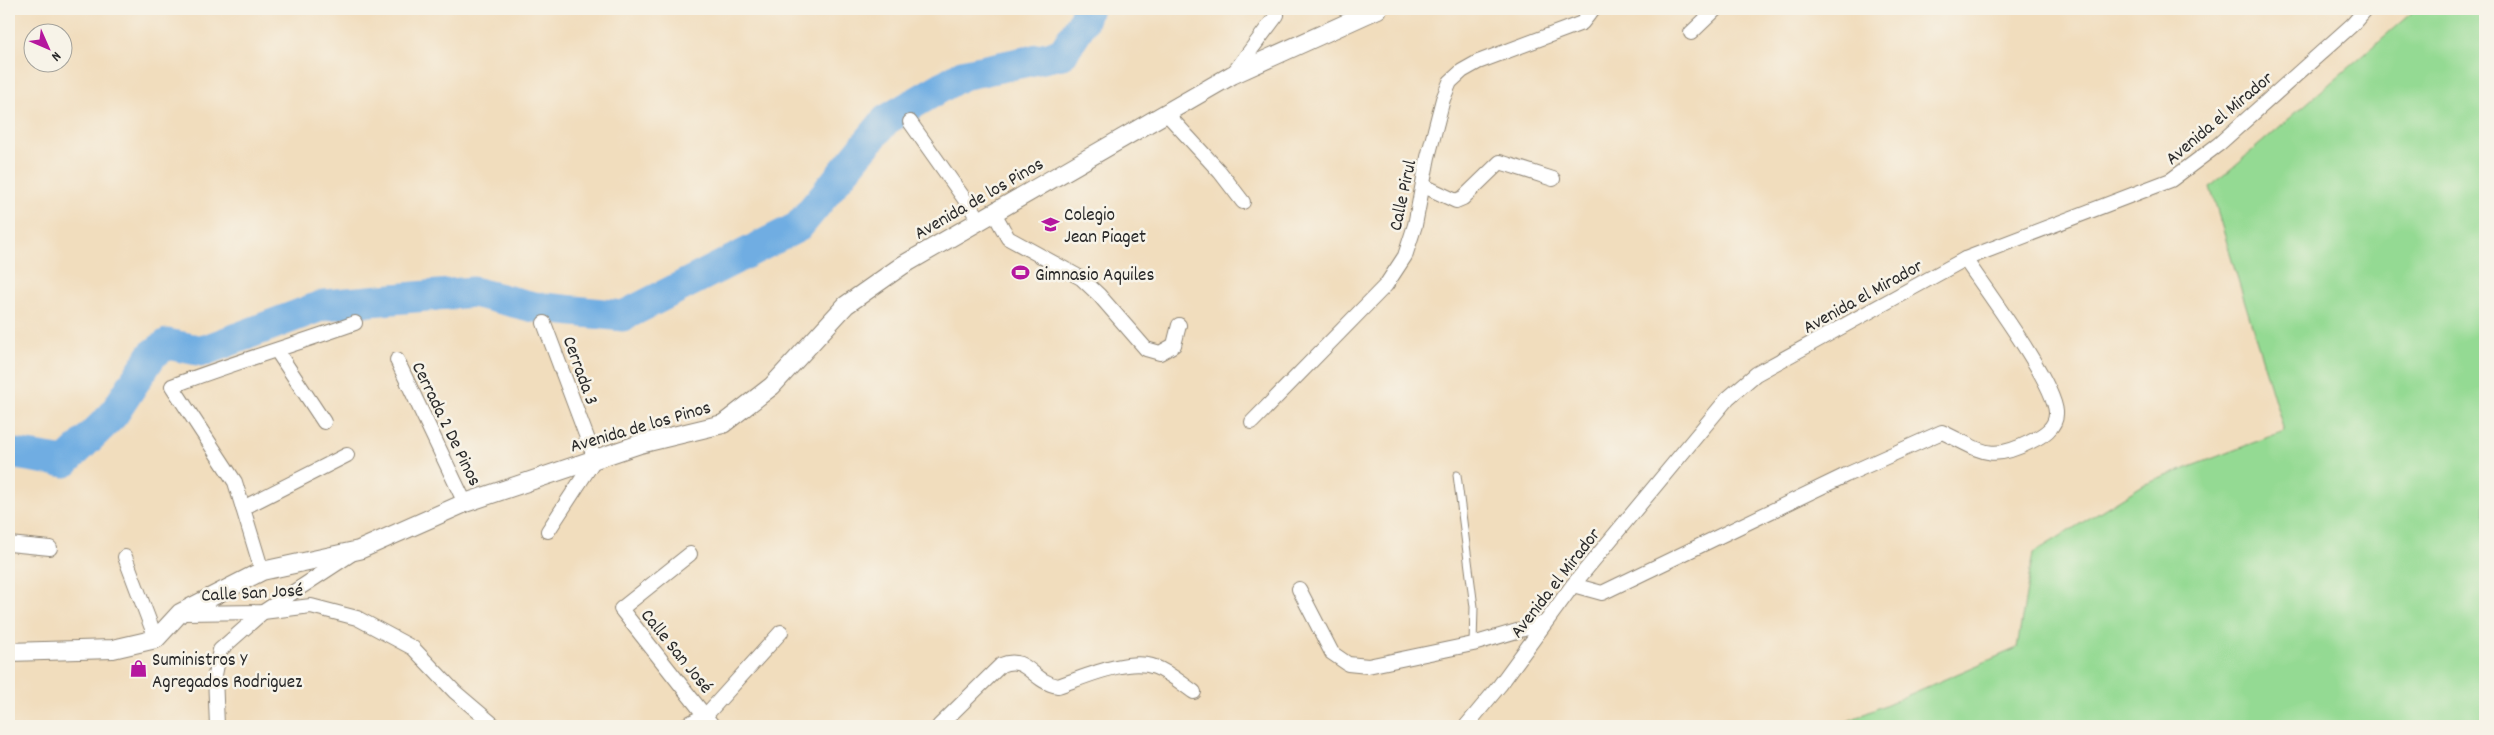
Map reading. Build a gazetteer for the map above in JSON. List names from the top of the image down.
{
  "streets": {
    "street": [
      "Avenida el Mirador",
      "Calle Pirul",
      "Avenida de los Pinos",
      "Cerrada 3",
      "Cerrada 2 De Pinos",
      "Calle San José"
    ]
  },
  "crossings": [
    ["Avenida de los Pinos", "Cerrada 3"],
    ["Avenida de los Pinos", "Cerrada 2 De Pinos"],
    ["Avenida de los Pinos", "Calle San José"]
  ],
  "places": {
    "school or university": ["Colegio Jean Piaget"],
    "sports": ["Gimnasio Aquiles"],
    "shop": ["Suministros Y Agregados Rodriguez"]
  },
  "north": "bottom right"
}
